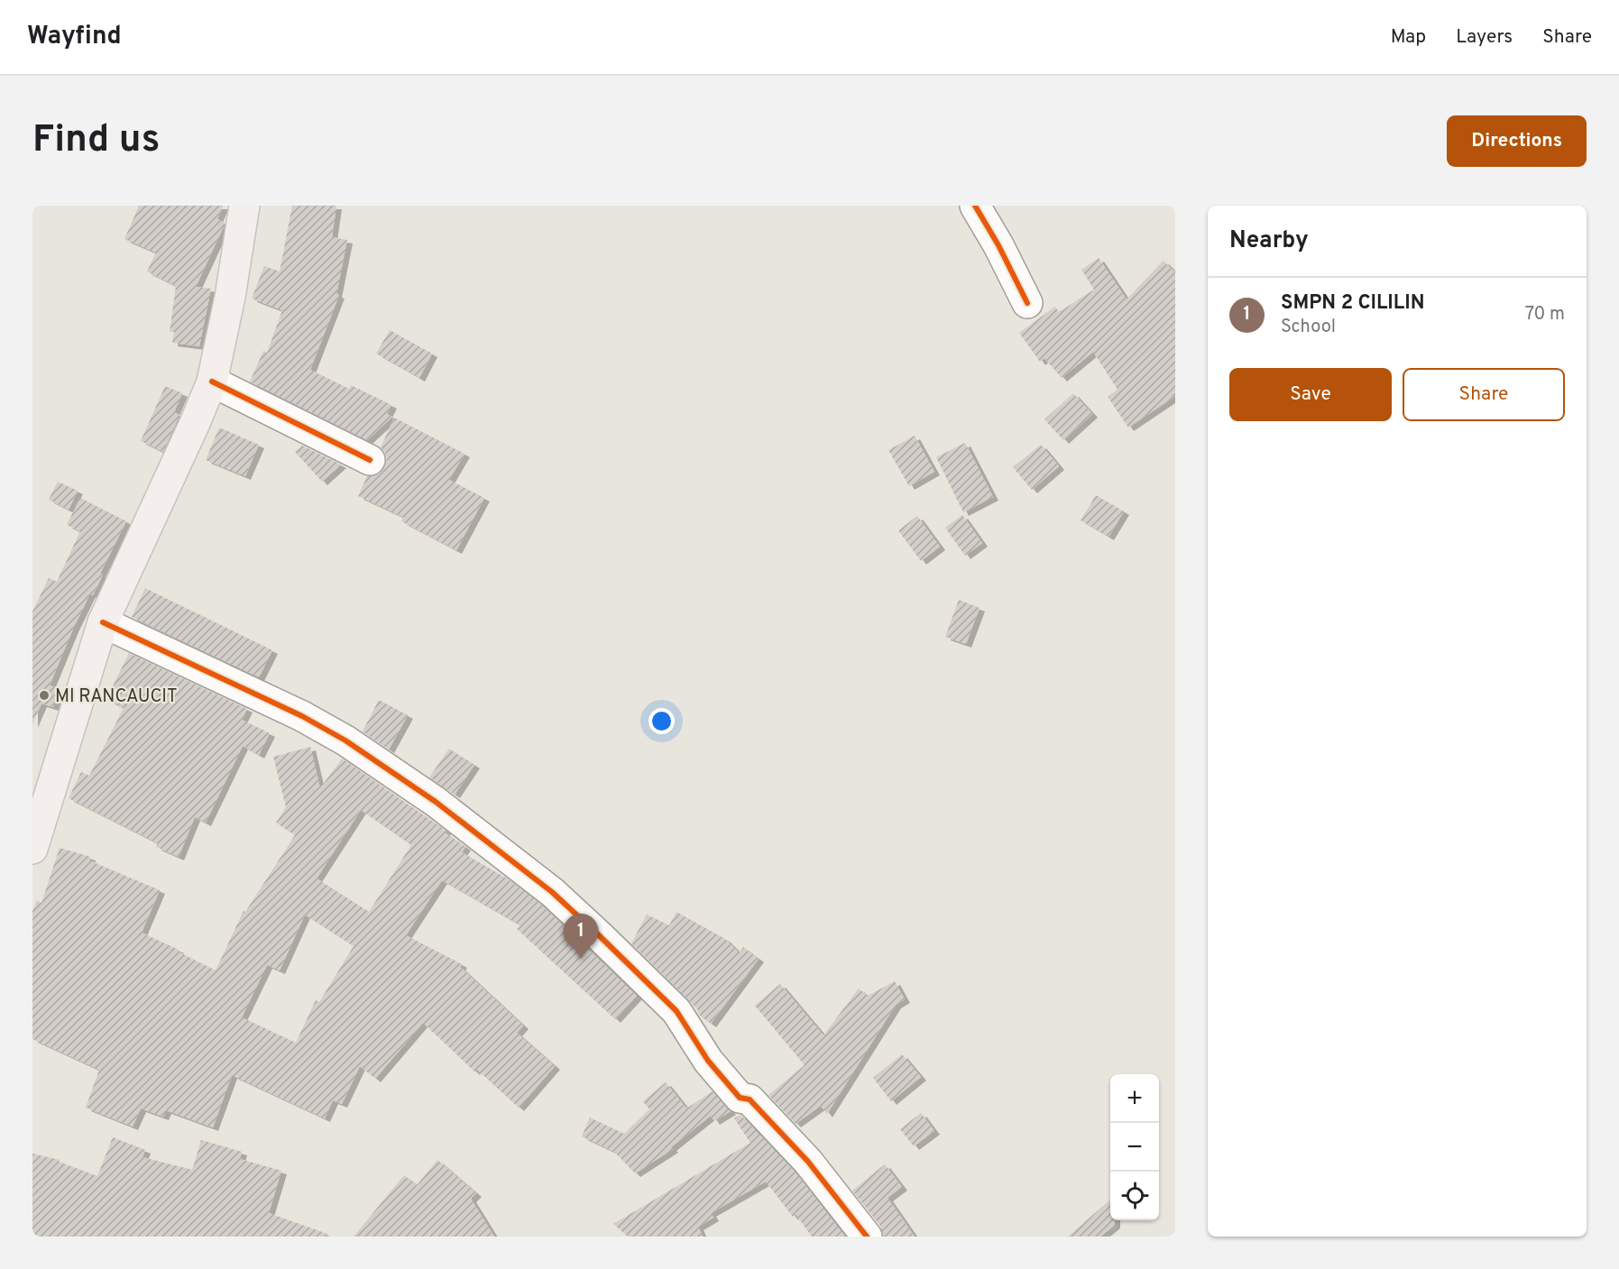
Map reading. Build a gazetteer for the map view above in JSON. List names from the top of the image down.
{
  "places": ["MI RANCAUCIT"],
  "page": {
    "header": "Wayfind",
    "nav": ["Map", "Layers", "Share"],
    "buttons": [
      "Directions",
      ["Save", "Share"]
    ],
    "title": "Find us",
    "heading": "Nearby",
    "list": [
      {
        "mark": "1",
        "name": "SMPN 2 CILILIN",
        "note": "School",
        "value": "70 m"
      }
    ],
    "pins": "1",
    "map_buttons": ["+", "−"]
  }
}
